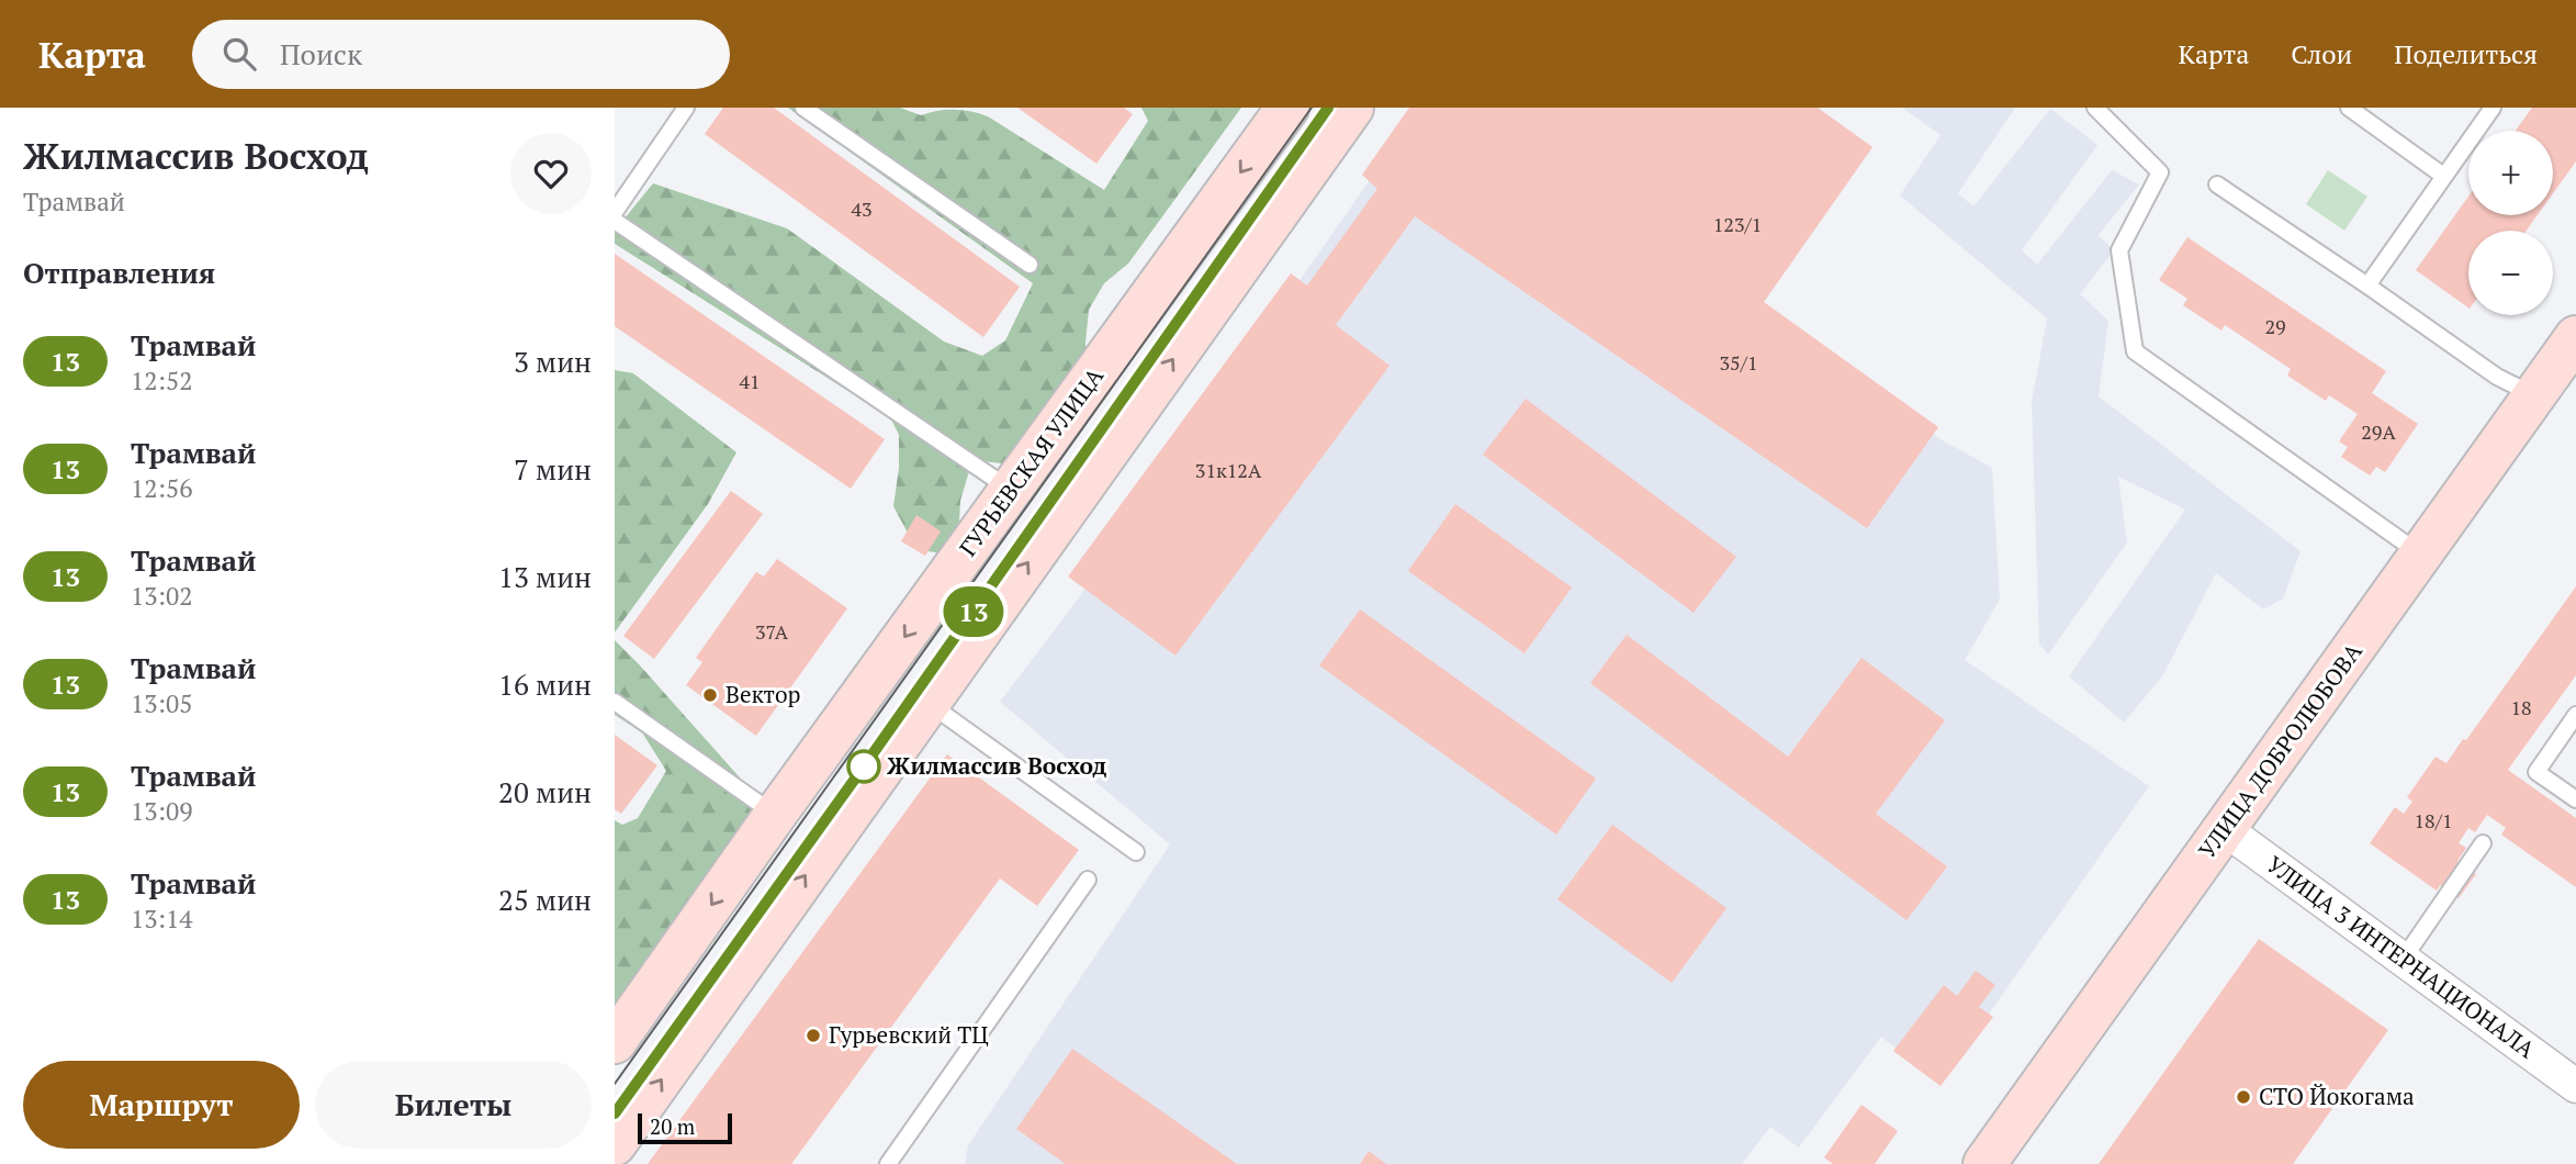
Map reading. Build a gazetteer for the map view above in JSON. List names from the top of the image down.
{
  "streets": {
    "street": ["ГУРЬЕВСКАЯ УЛИЦА", "УЛИЦА ДОБРОЛЮБОВА", "УЛИЦА 3 ИНТЕРНАЦИОНАЛА"]
  },
  "crossings": [
    ["УЛИЦА ДОБРОЛЮБОВА", "УЛИЦА 3 ИНТЕРНАЦИОНАЛА"]
  ],
  "places": [
    "Вектор",
    "Жилмассив Восход",
    "Гурьевский ТЦ",
    "СТО Йокогама"
  ],
  "lines": ["tram line 13"],
  "house_numbers": [
    "43",
    "123/1",
    "29",
    "35/1",
    "41",
    "29А",
    "31к12А",
    "37А",
    "18",
    "18/1"
  ],
  "scale_bar": "20 m",
  "page": {
    "header": "Карта",
    "search": "Поиск",
    "nav": ["Карта", "Слои", "Поделиться"],
    "heading": [
      ["Жилмассив Восход", "Трамвай"],
      "Отправления"
    ],
    "on_map": "13",
    "map_buttons": ["+", "−"],
    "list": [
      {
        "mark": "13",
        "name": "Трамвай",
        "note": "12:52",
        "value": "3 мин"
      },
      {
        "mark": "13",
        "name": "Трамвай",
        "note": "12:56",
        "value": "7 мин"
      },
      {
        "mark": "13",
        "name": "Трамвай",
        "note": "13:02",
        "value": "13 мин"
      },
      {
        "mark": "13",
        "name": "Трамвай",
        "note": "13:05",
        "value": "16 мин"
      },
      {
        "mark": "13",
        "name": "Трамвай",
        "note": "13:09",
        "value": "20 мин"
      },
      {
        "mark": "13",
        "name": "Трамвай",
        "note": "13:14",
        "value": "25 мин"
      }
    ],
    "buttons": ["Маршрут", "Билеты"],
    "scale": "20 m"
  }
}
